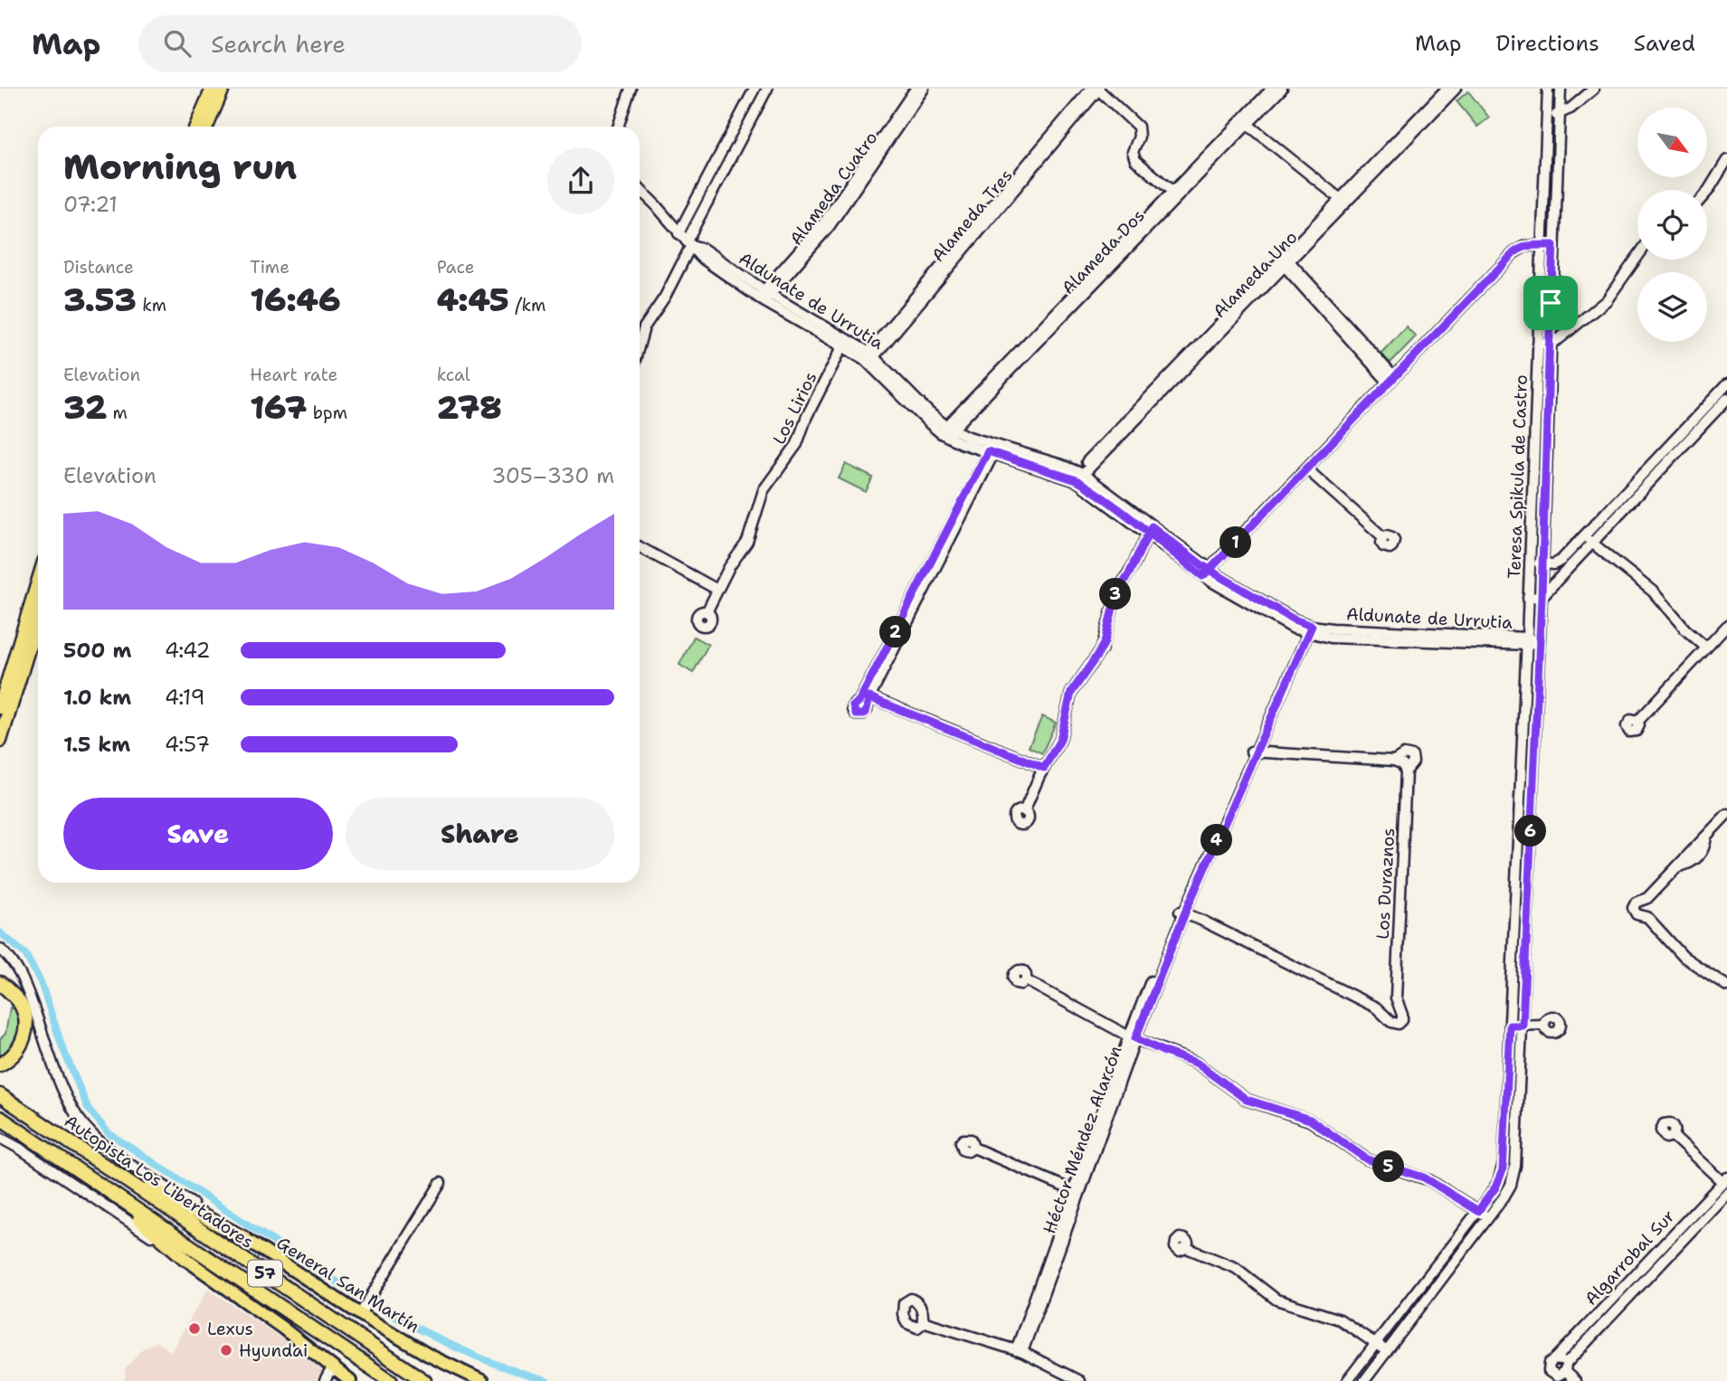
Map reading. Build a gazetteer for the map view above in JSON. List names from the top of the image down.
{
  "streets": {
    "highway": ["Autopista Los Libertadores", "57"],
    "main road": ["General San Martín"],
    "street": [
      "Alameda Cuatro",
      "Alameda Tres",
      "Alameda Dos",
      "Alameda Uno",
      "Aldunate de Urrutia",
      "Los Lirios",
      "Teresa Spikula de Castro",
      "Los Duraznos",
      "Héctor Méndez Alarcón",
      "Algarrobal Sur"
    ]
  },
  "crossings": [
    ["Alameda Cuatro", "Aldunate de Urrutia"],
    ["Alameda Tres", "Aldunate de Urrutia"],
    ["Alameda Dos", "Aldunate de Urrutia"],
    ["Alameda Uno", "Aldunate de Urrutia"],
    ["Aldunate de Urrutia", "Los Lirios"],
    ["Aldunate de Urrutia", "Teresa Spikula de Castro"],
    ["Aldunate de Urrutia", "Héctor Méndez Alarcón"],
    ["Los Duraznos", "Héctor Méndez Alarcón"]
  ],
  "places": ["Lexus", "Hyundai"],
  "north": "bottom right",
  "page": {
    "header": "Map",
    "search": "Search here",
    "nav": ["Map", "Directions", "Saved"],
    "heading": ["Morning run", "07:21"],
    "stats": [
      ["Distance", "3.53 km"],
      ["Time", "16:46"],
      ["Pace", "4:45 /km"],
      ["Elevation", "32 m"],
      ["Heart rate", "167 bpm"],
      ["kcal", "278"]
    ],
    "chart": ["Elevation", "305–330 m"],
    "pins": [
      "1",
      "3",
      "2",
      "6",
      "4",
      "5"
    ],
    "list": [
      {
        "name": "500 m",
        "note": "4:42"
      },
      {
        "name": "1.0 km",
        "note": "4:19"
      },
      {
        "name": "1.5 km",
        "note": "4:57"
      }
    ],
    "buttons": ["Save", "Share"]
  }
}
